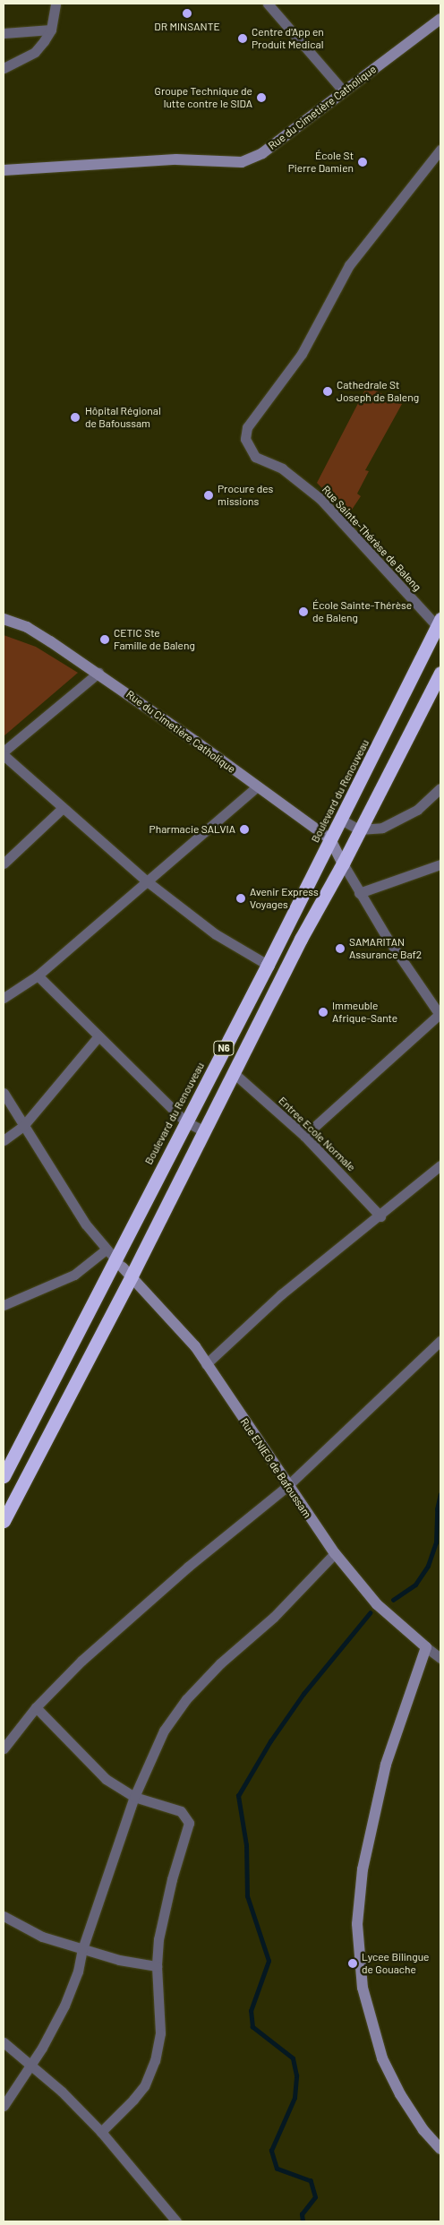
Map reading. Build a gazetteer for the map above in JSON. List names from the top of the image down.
{
  "streets": {
    "highway": ["Boulevard du Renouveau", "N6"],
    "street": [
      "Rue du Cimetière Catholique",
      "Rue Sainte-Thérèse de Baleng",
      "Entree Ecole Normale",
      "Rue ENIEG de Bafoussam"
    ]
  },
  "crossings": [
    ["Rue du Cimetière Catholique", "Boulevard du Renouveau"],
    ["Rue Sainte-Thérèse de Baleng", "Boulevard du Renouveau"],
    ["Boulevard du Renouveau", "Entree Ecole Normale"],
    ["Boulevard du Renouveau", "Rue ENIEG de Bafoussam"]
  ],
  "places": [
    "DR MINSANTE",
    "Centre d'App en Produit Medical",
    "Groupe Technique de lutte contre le SIDA",
    "École St Pierre Damien",
    "Cathedrale St Joseph de Baleng",
    "Hôpital Régional de Bafoussam",
    "Procure des missions",
    "École Sainte-Thérèse de Baleng",
    "CETIC Ste Famille de Baleng",
    "Pharmacie SALVIA",
    "Avenir Express Voyages",
    "SAMARITAN Assurance Baf2",
    "Immeuble Afrique-Sante",
    "Lycee Bilingue de Gouache"
  ]
}
